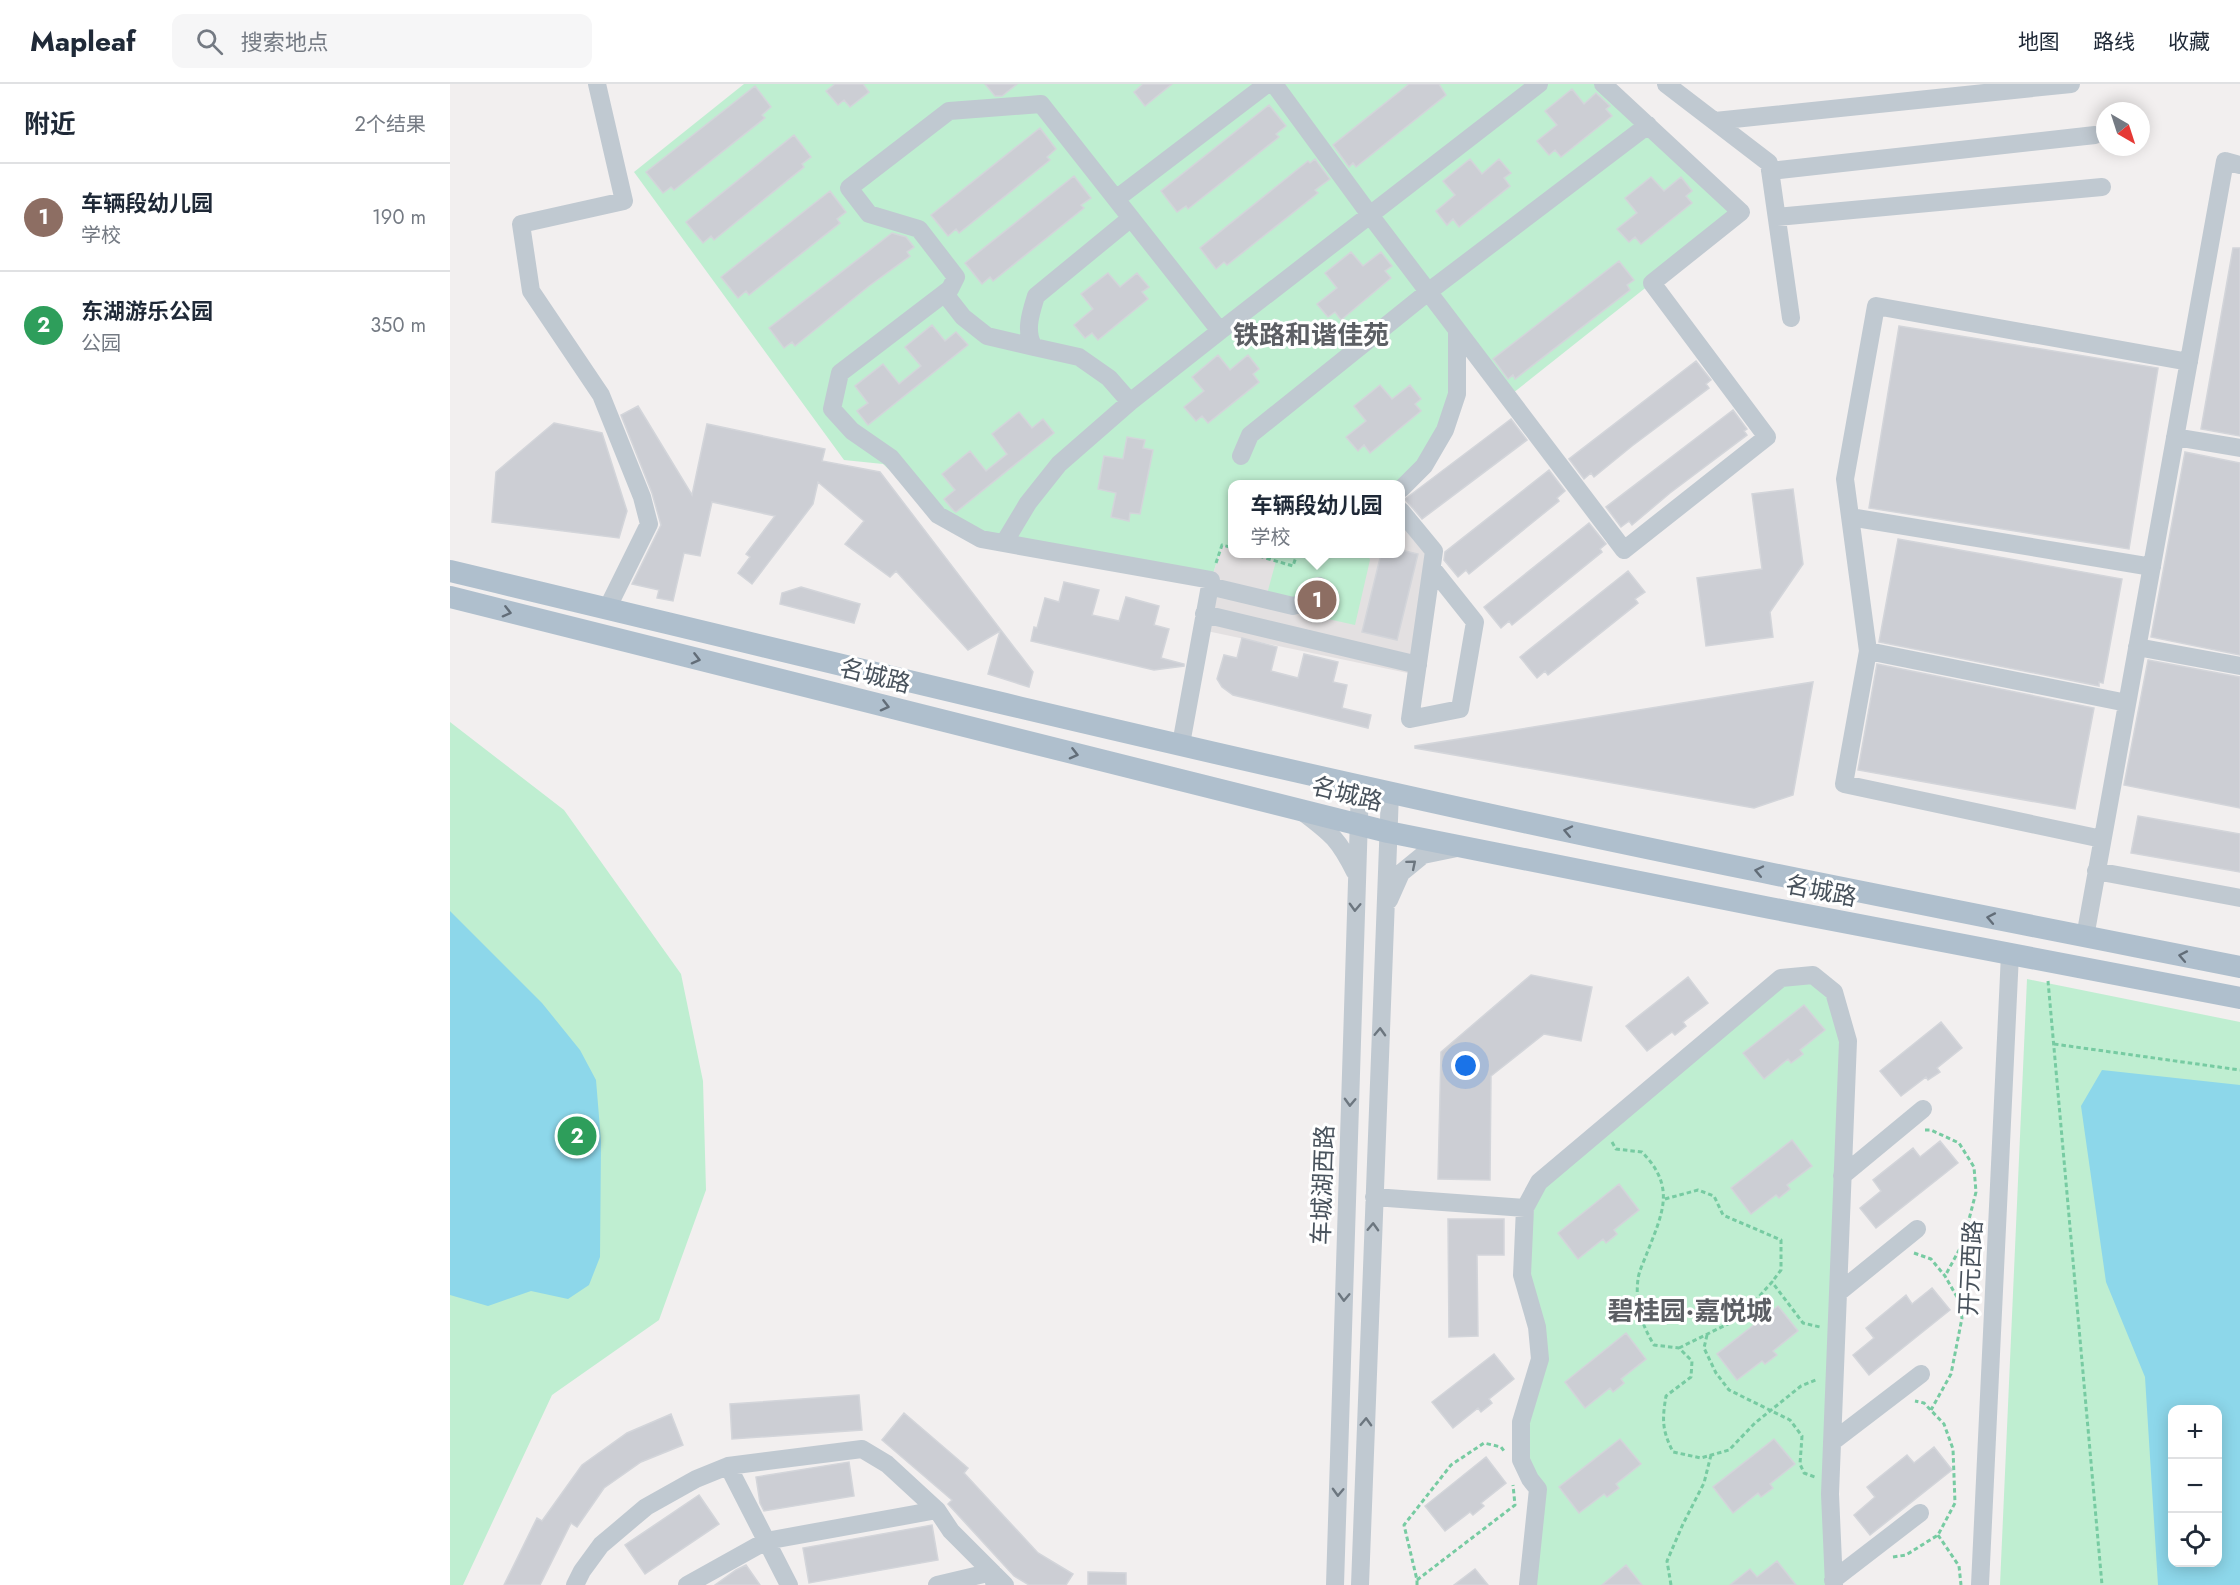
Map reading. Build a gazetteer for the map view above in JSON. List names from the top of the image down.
{
  "streets": {
    "main road": ["名城路"],
    "street": ["车城湖西路", "开元西路"]
  },
  "crossings": [
    ["名城路", "车城湖西路"],
    ["名城路", "开元西路"]
  ],
  "districts": ["铁路和谐佳苑", "碧桂园·嘉悦城"],
  "north": "bottom right",
  "page": {
    "header": "Mapleaf",
    "search": "搜索地点",
    "nav": ["地图", "路线", "收藏"],
    "heading": ["附近", "2个结果"],
    "list": [
      {
        "mark": "1",
        "name": "车辆段幼儿园",
        "note": "学校",
        "value": "190 m"
      },
      {
        "mark": "2",
        "name": "东湖游乐公园",
        "note": "公园",
        "value": "350 m"
      }
    ],
    "popup": ["车辆段幼儿园", "学校"],
    "pins": ["1", "2"],
    "map_buttons": ["+", "−"]
  }
}
